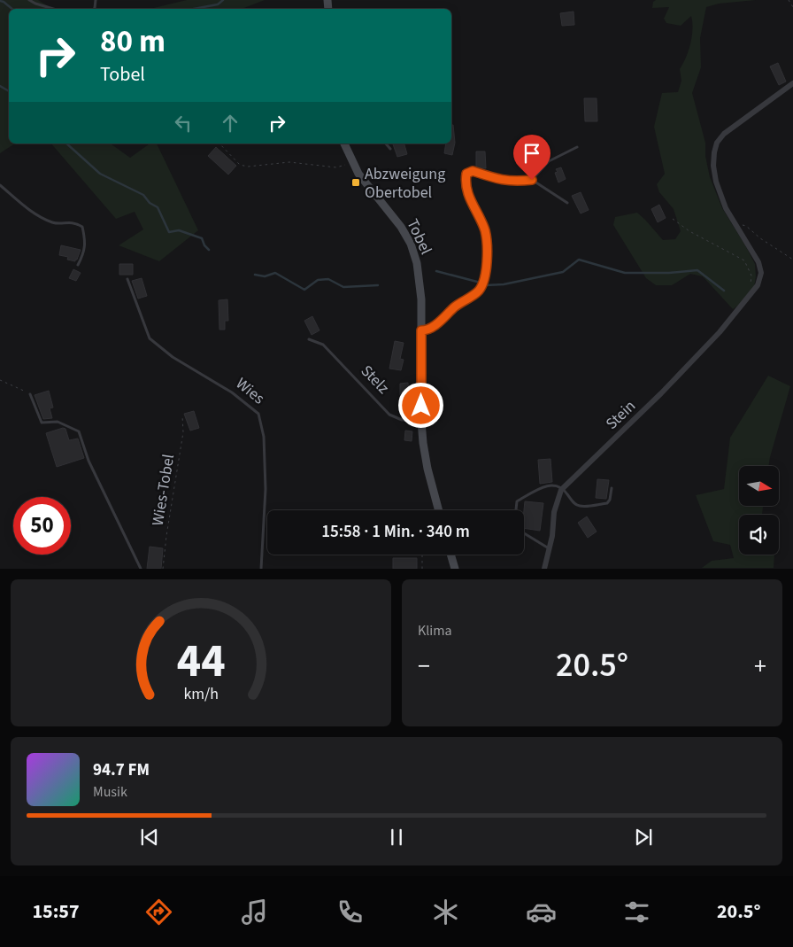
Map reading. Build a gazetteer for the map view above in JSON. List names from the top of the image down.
{
  "streets": {
    "main road": ["Tobel"],
    "street": ["Stein"],
    "lane": ["Stelz", "Wies"],
    "path": ["Wies-Tobel"]
  },
  "places": {
    "transit": ["Abzweigung Obertobel"]
  },
  "north": "right",
  "page": {
    "turn": ["80 m", "Tobel"],
    "limit": "50",
    "trip": "15:58 · 1 Min. · 340 m",
    "tile": "Klima",
    "heat": ["−", "20.5°", "+"],
    "song": ["94.7 FM", "Musik"],
    "tabs": ["15:57", "20.5°"],
    "gauge": ["44", "km/h"]
  }
}
